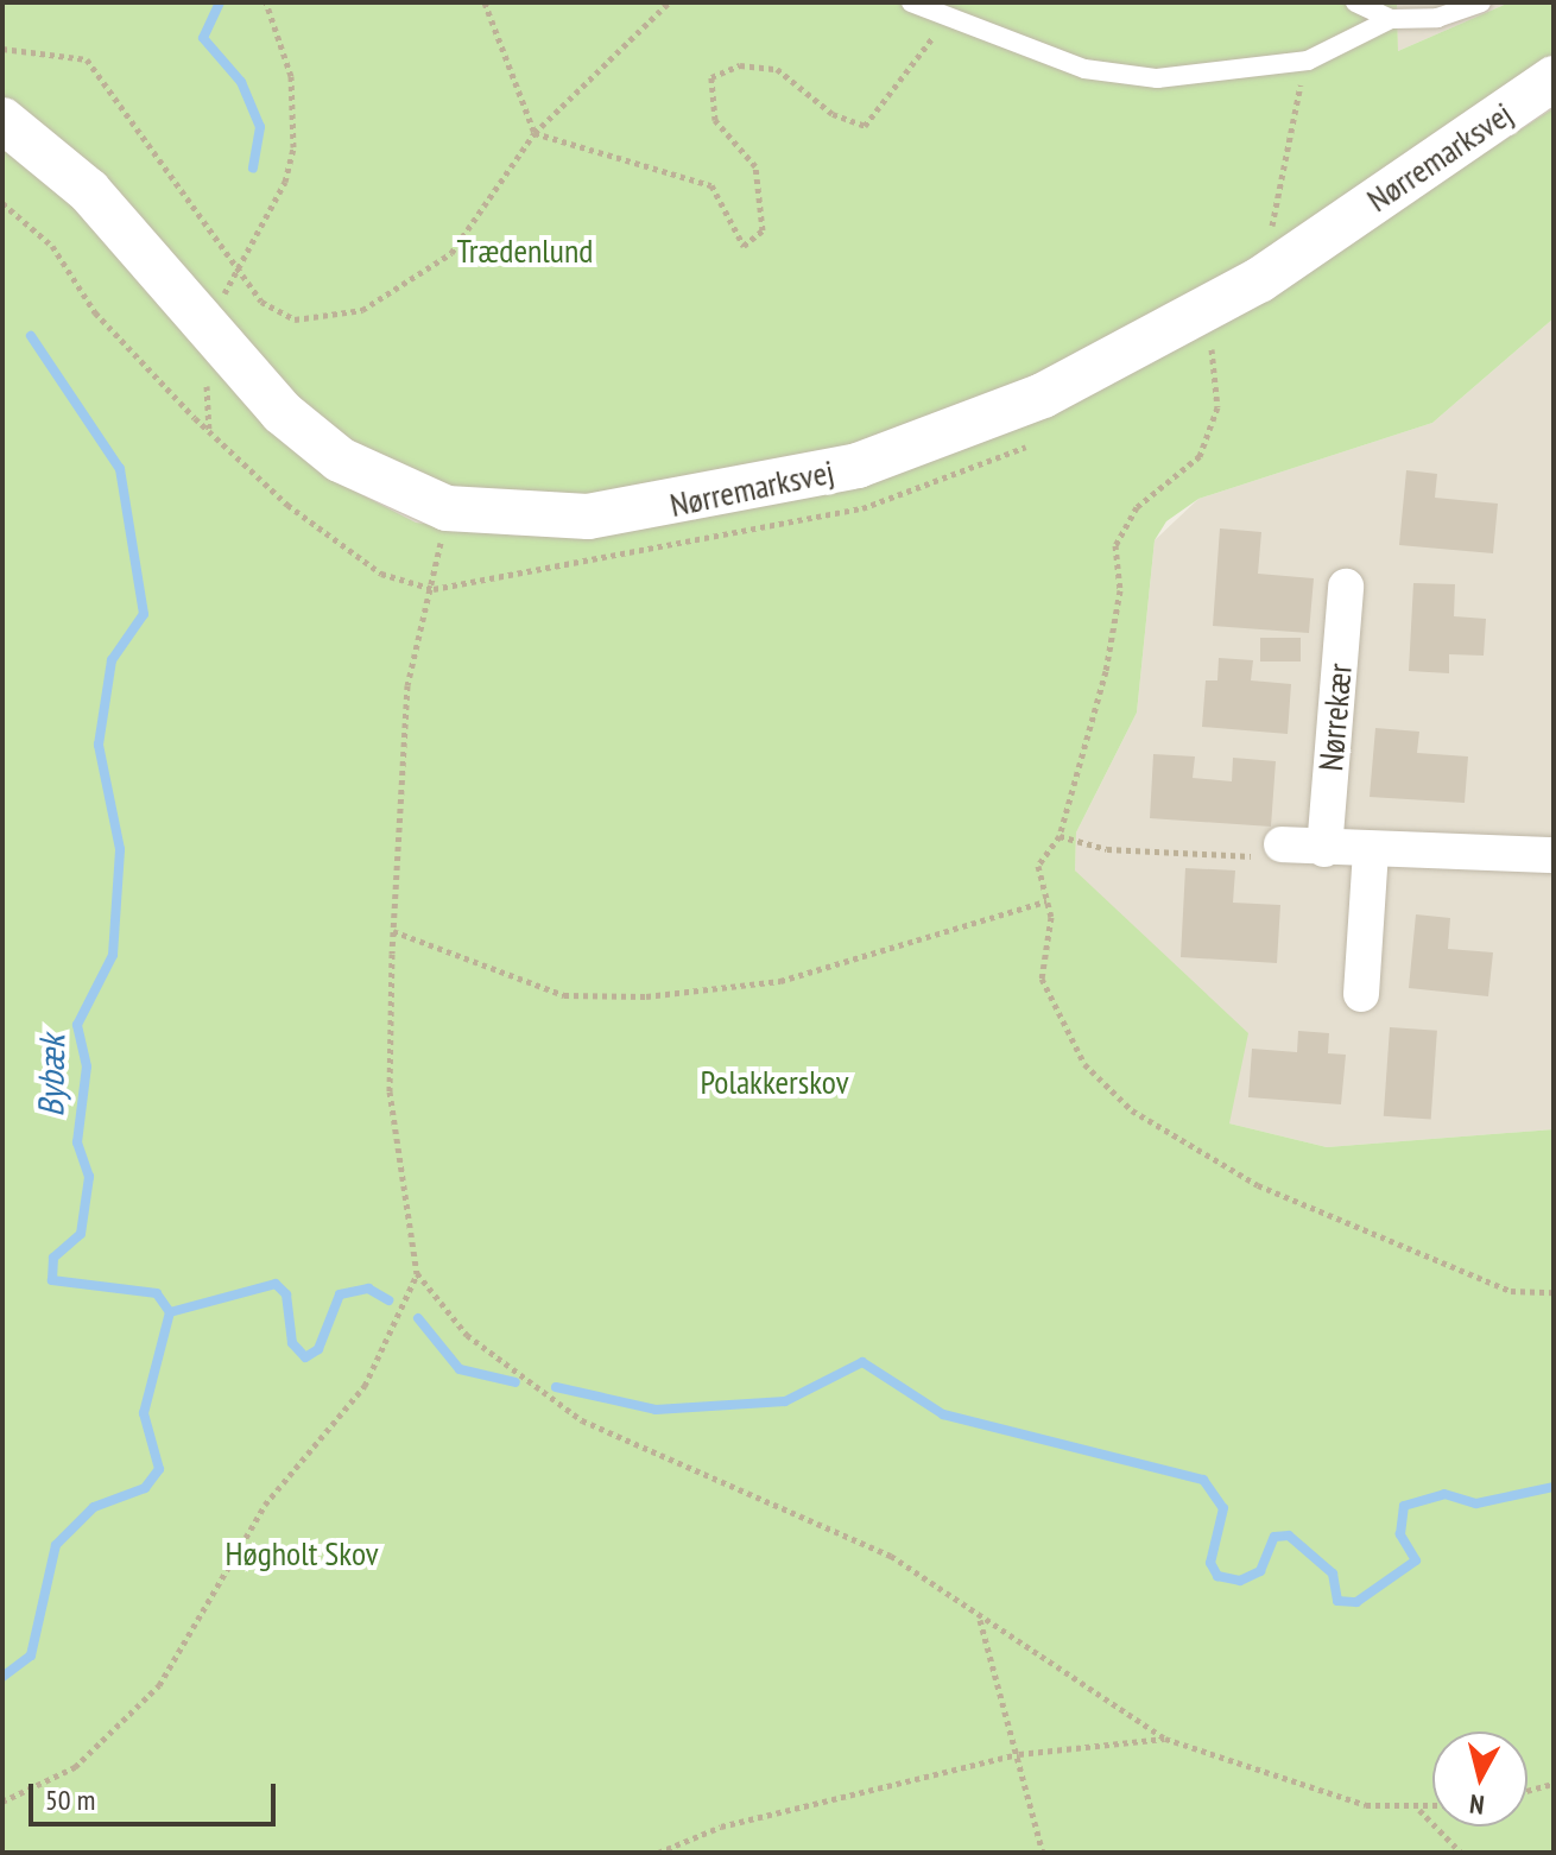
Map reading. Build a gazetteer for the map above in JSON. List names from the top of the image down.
{
  "streets": {
    "street": ["Nørremarksvej", "Nørrekær"]
  },
  "water": ["Bybæk"],
  "parks": ["Trædenlund", "Polakkerskov", "Høgholt Skov"],
  "scale_bar": "50 m",
  "north": "bottom"
}
